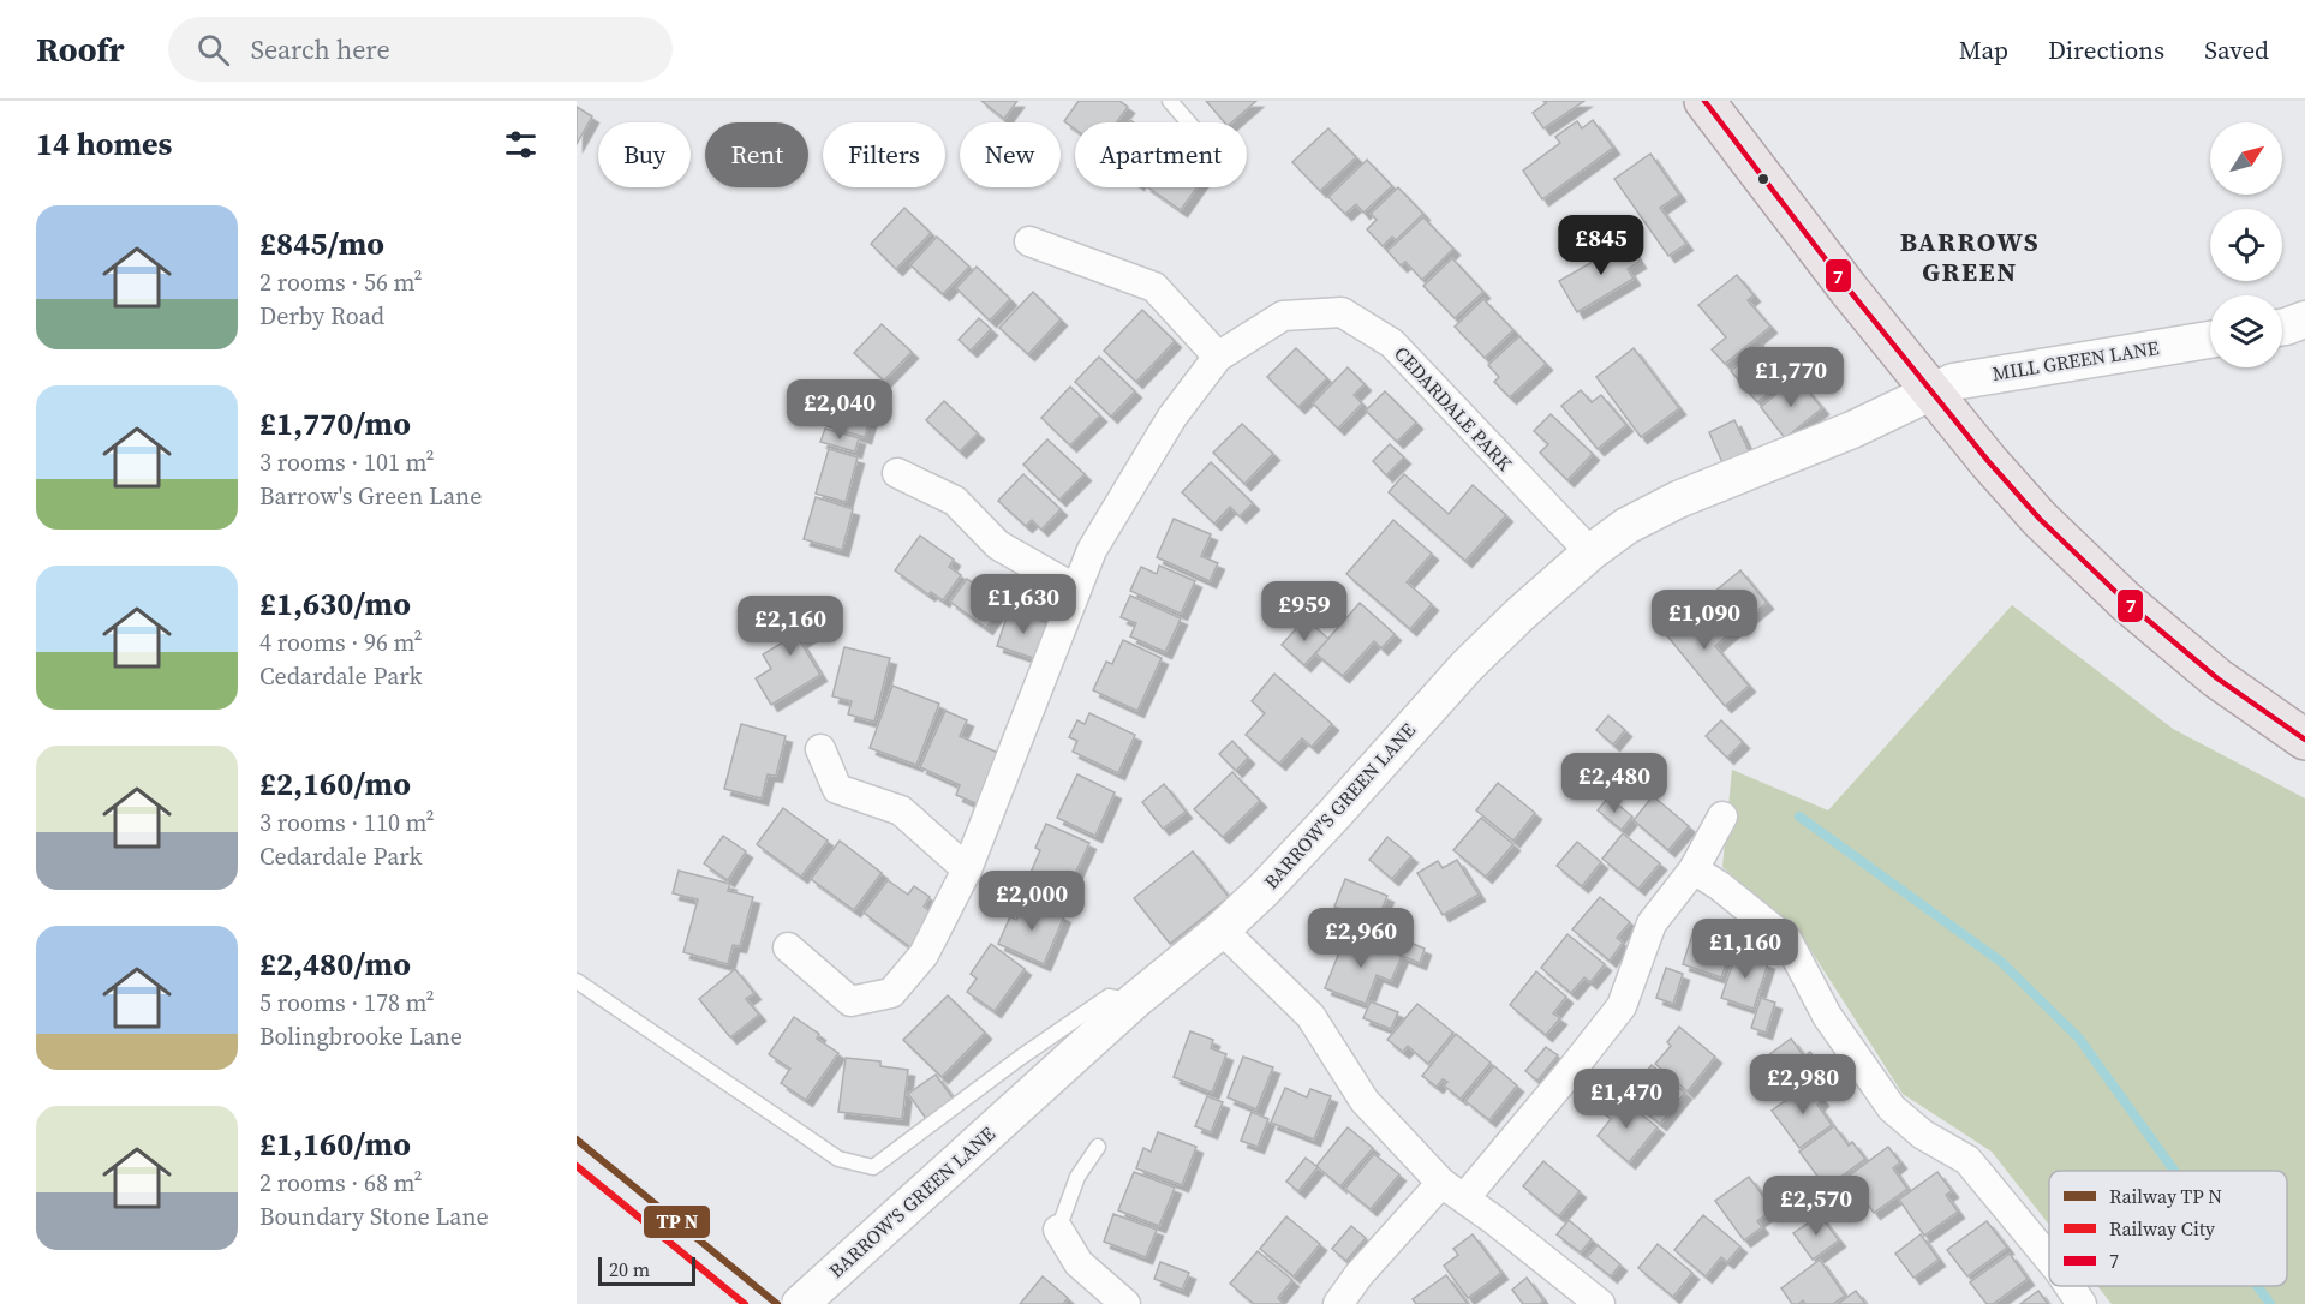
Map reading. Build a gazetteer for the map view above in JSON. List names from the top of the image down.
{
  "streets": {
    "street": ["MILL GREEN LANE", "CEDARDALE PARK", "BARROW'S GREEN LANE"]
  },
  "crossings": [
    ["MILL GREEN LANE", "BARROW'S GREEN LANE"],
    ["CEDARDALE PARK", "BARROW'S GREEN LANE"]
  ],
  "districts": ["BARROWS GREEN"],
  "lines": ["transit line 7", "rail line City"],
  "legend": ["Railway TP N", "Railway City", "7"],
  "scale_bar": "20 m",
  "north": "top right",
  "page": {
    "header": "Roofr",
    "search": "Search here",
    "nav": ["Map", "Directions", "Saved"],
    "heading": "14 homes",
    "chip": [
      "Buy",
      "Rent",
      "Filters",
      "New",
      "Apartment"
    ],
    "list": [
      {
        "name": "£845/mo",
        "note": "2 rooms · 56 m² · Derby Road"
      },
      {
        "name": "£1,770/mo",
        "note": "3 rooms · 101 m² · Barrow's Green Lane"
      },
      {
        "name": "£1,630/mo",
        "note": "4 rooms · 96 m² · Cedardale Park"
      },
      {
        "name": "£2,160/mo",
        "note": "3 rooms · 110 m² · Cedardale Park"
      },
      {
        "name": "£2,480/mo",
        "note": "5 rooms · 178 m² · Bolingbrooke Lane"
      },
      {
        "name": "£1,160/mo",
        "note": "2 rooms · 68 m² · Boundary Stone Lane"
      }
    ],
    "price": [
      "£845",
      "£1,770",
      "£2,040",
      "£1,630",
      "£959",
      "£1,090",
      "£2,160",
      "£2,480",
      "£2,000",
      "£2,960",
      "£1,160",
      "£2,980",
      "£1,470",
      "£2,570"
    ],
    "scale": "20 m"
  }
}
